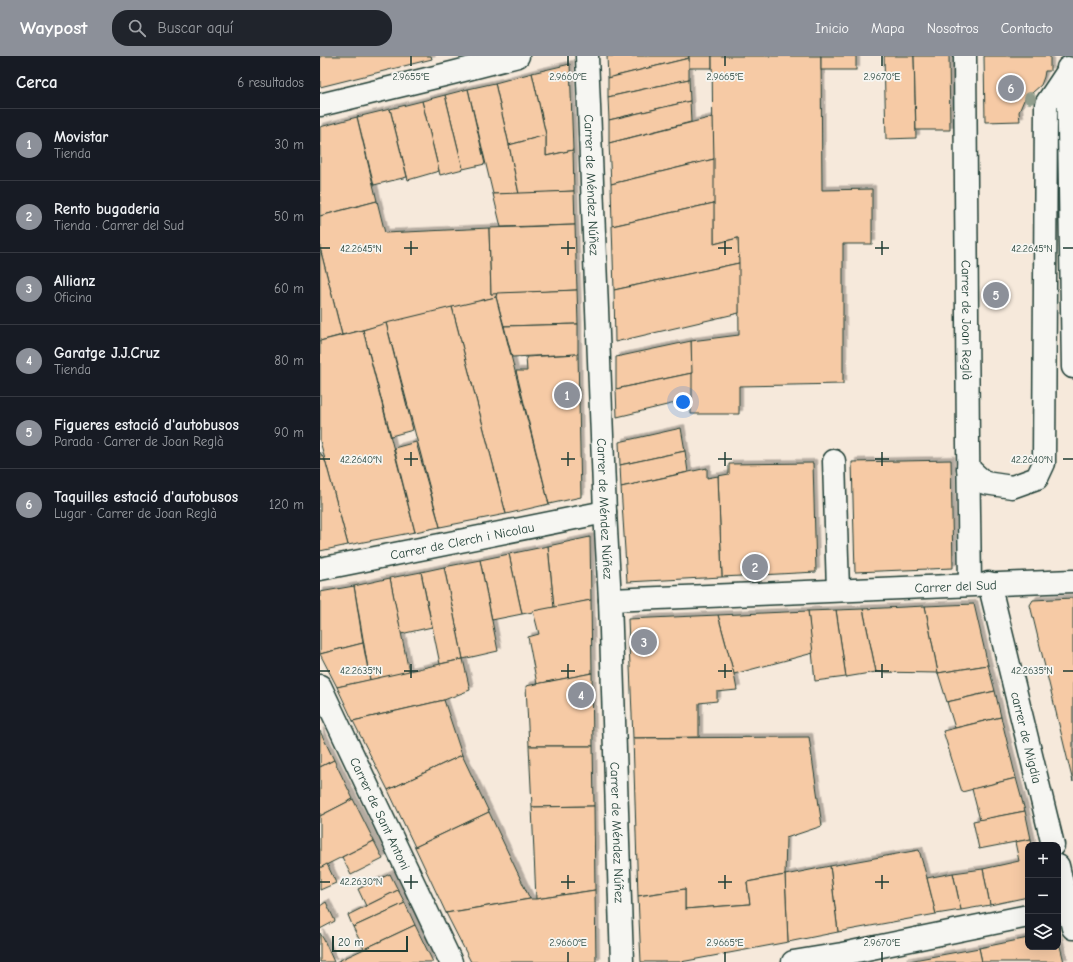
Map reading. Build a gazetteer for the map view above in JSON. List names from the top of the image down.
{
  "streets": {
    "street": [
      "Carrer de Méndez Núñez",
      "Carrer de Joan Reglà",
      "Carrer de Clerch i Nicolau",
      "Carrer del Sud",
      "carrer de Migdia",
      "Carrer de Sant Antoni"
    ]
  },
  "crossings": [
    ["Carrer de Méndez Núñez", "Carrer de Clerch i Nicolau"],
    ["Carrer de Méndez Núñez", "Carrer del Sud"],
    ["Carrer de Joan Reglà", "Carrer del Sud"],
    ["Carrer de Joan Reglà", "carrer de Migdia"],
    ["Carrer del Sud", "carrer de Migdia"]
  ],
  "scale_bar": "20 m",
  "page": {
    "header": "Waypost",
    "search": "Buscar aquí",
    "nav": [
      "Inicio",
      "Mapa",
      "Nosotros",
      "Contacto"
    ],
    "heading": ["Cerca", "6 resultados"],
    "pins": [
      "6",
      "5",
      "1",
      "2",
      "3",
      "4"
    ],
    "list": [
      {
        "mark": "1",
        "name": "Movistar",
        "note": "Tienda",
        "value": "30 m"
      },
      {
        "mark": "2",
        "name": "Rento bugaderia",
        "note": "Tienda · Carrer del Sud",
        "value": "50 m"
      },
      {
        "mark": "3",
        "name": "Allianz",
        "note": "Oficina",
        "value": "60 m"
      },
      {
        "mark": "4",
        "name": "Garatge J.J.Cruz",
        "note": "Tienda",
        "value": "80 m"
      },
      {
        "mark": "5",
        "name": "Figueres estació d'autobusos",
        "note": "Parada · Carrer de Joan Reglà",
        "value": "90 m"
      },
      {
        "mark": "6",
        "name": "Taquilles estació d'autobusos",
        "note": "Lugar · Carrer de Joan Reglà",
        "value": "120 m"
      }
    ],
    "map_buttons": ["+", "−"],
    "scale": "20 m"
  },
  "coordinates": [
    "2.9655°E",
    "2.9660°E",
    "2.9665°E",
    "2.9670°E",
    "42.2645°N",
    "42.2640°N",
    "42.2635°N",
    "42.2630°N"
  ]
}
